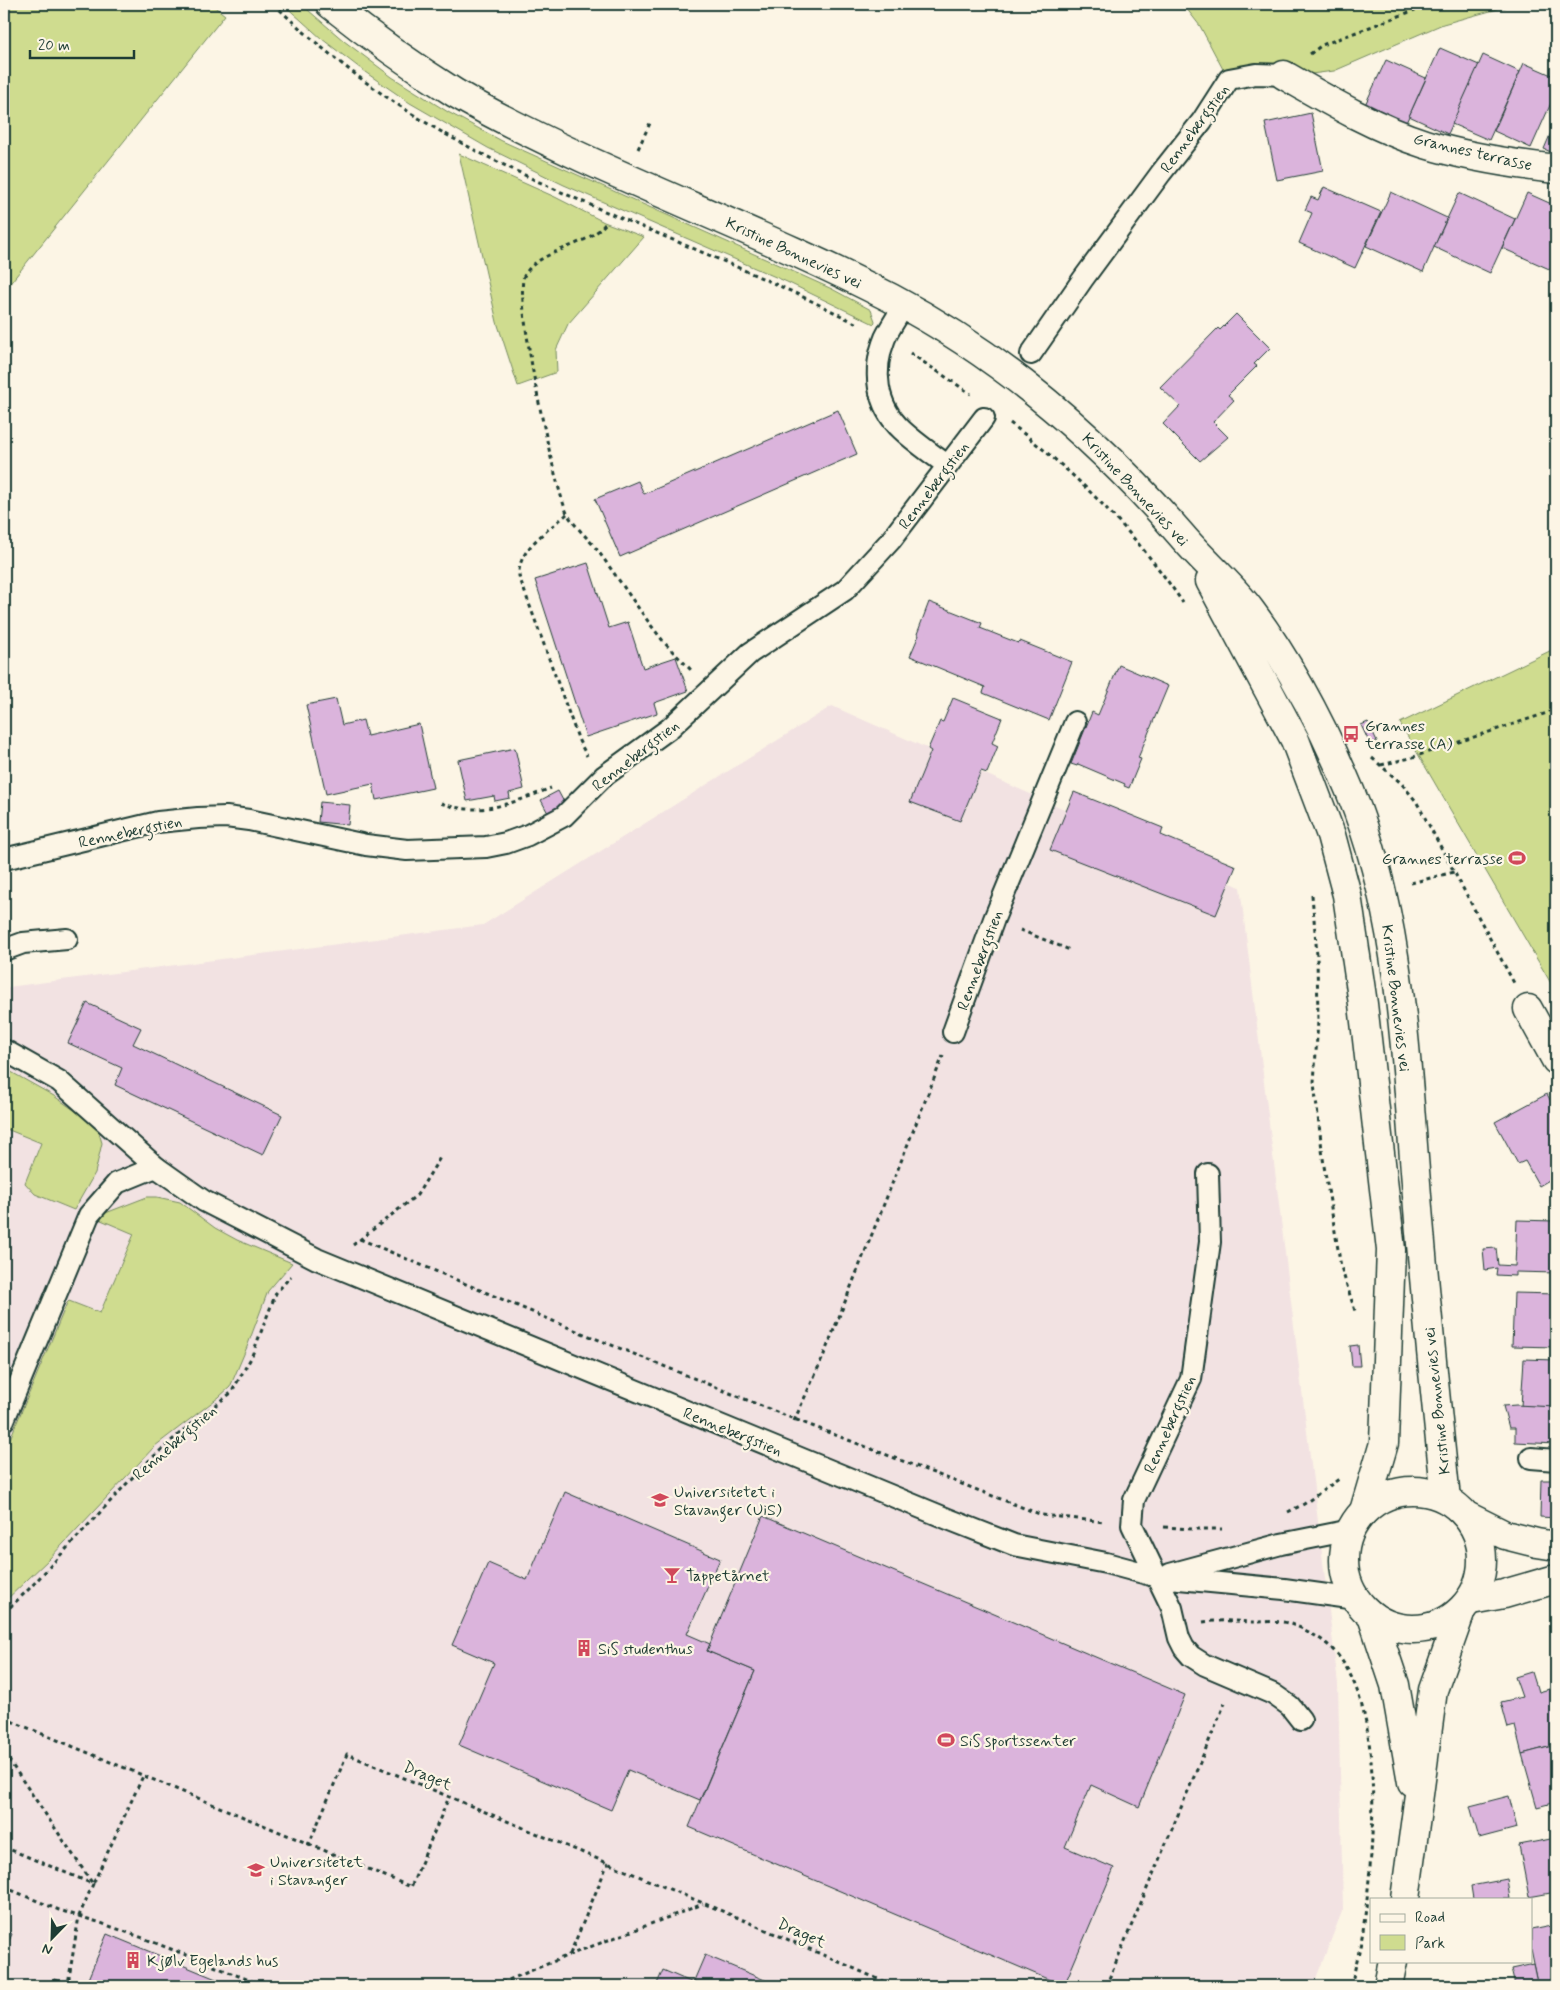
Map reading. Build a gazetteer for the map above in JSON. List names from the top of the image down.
{
  "streets": {
    "main road": ["Grannes terrasse", "Kristine Bonnevies vei"],
    "lane": ["Rennebergstien"],
    "path": ["Draget"]
  },
  "crossings": [
    ["Rennebergstien", "Grannes terrasse"],
    ["Rennebergstien", "Kristine Bonnevies vei"]
  ],
  "places": {
    "bus stop": ["Grannes terrasse (A)"],
    "sports": ["Grannes terrasse", "SiS sportssenter"],
    "school or university": ["Universitetet i Stavanger (UiS)", "Universitetet i Stavanger"],
    "bar": ["Tappetårnet"],
    "building": ["SiS studenthus", "Kjølv Egelands hus"]
  },
  "legend": ["Road", "Park"],
  "scale_bar": "20 m",
  "north": "bottom left"
}
